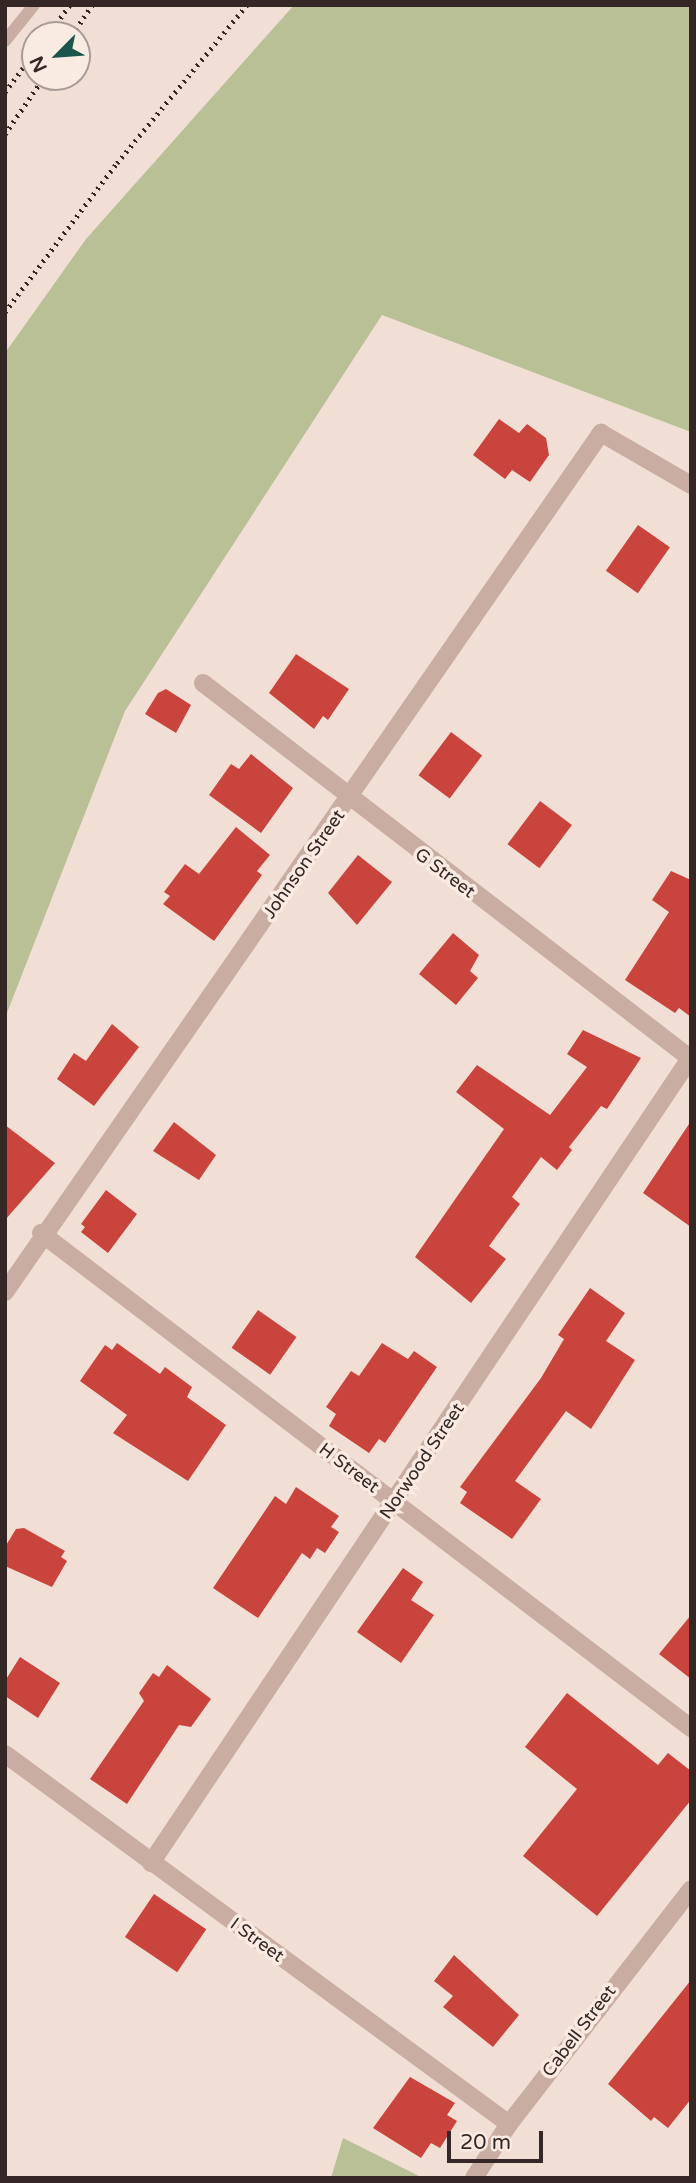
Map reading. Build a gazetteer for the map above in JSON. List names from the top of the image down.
{
  "streets": {
    "street": [
      "Johnson Street",
      "G Street",
      "Norwood Street",
      "H Street",
      "I Street",
      "Cabell Street"
    ]
  },
  "crossings": [
    ["Johnson Street", "G Street"],
    ["Johnson Street", "H Street"],
    ["G Street", "Norwood Street"],
    ["Norwood Street", "H Street"],
    ["Norwood Street", "I Street"],
    ["I Street", "Cabell Street"]
  ],
  "scale_bar": "20 m",
  "north": "bottom left"
}
